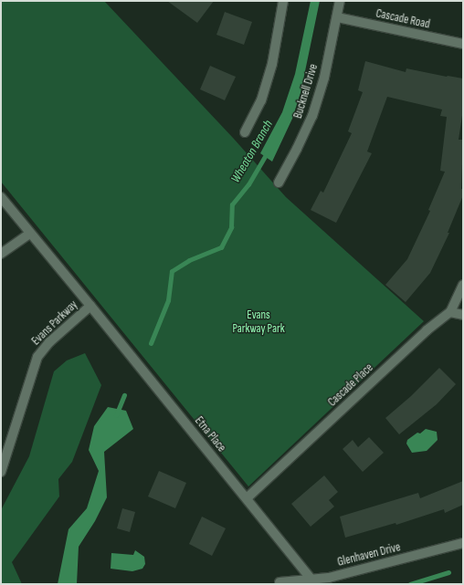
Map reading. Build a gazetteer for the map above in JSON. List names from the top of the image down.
{
  "streets": {
    "street": [
      "Cascade Road",
      "Bucknell Drive",
      "Evans Parkway",
      "Cascade Place",
      "Etna Place",
      "Glenhaven Drive"
    ]
  },
  "crossings": [
    ["Cascade Road", "Bucknell Drive"],
    ["Evans Parkway", "Etna Place"],
    ["Cascade Place", "Etna Place"],
    ["Etna Place", "Glenhaven Drive"]
  ],
  "water": ["Wheaton Branch"],
  "parks": ["Evans Parkway Park"]
}
